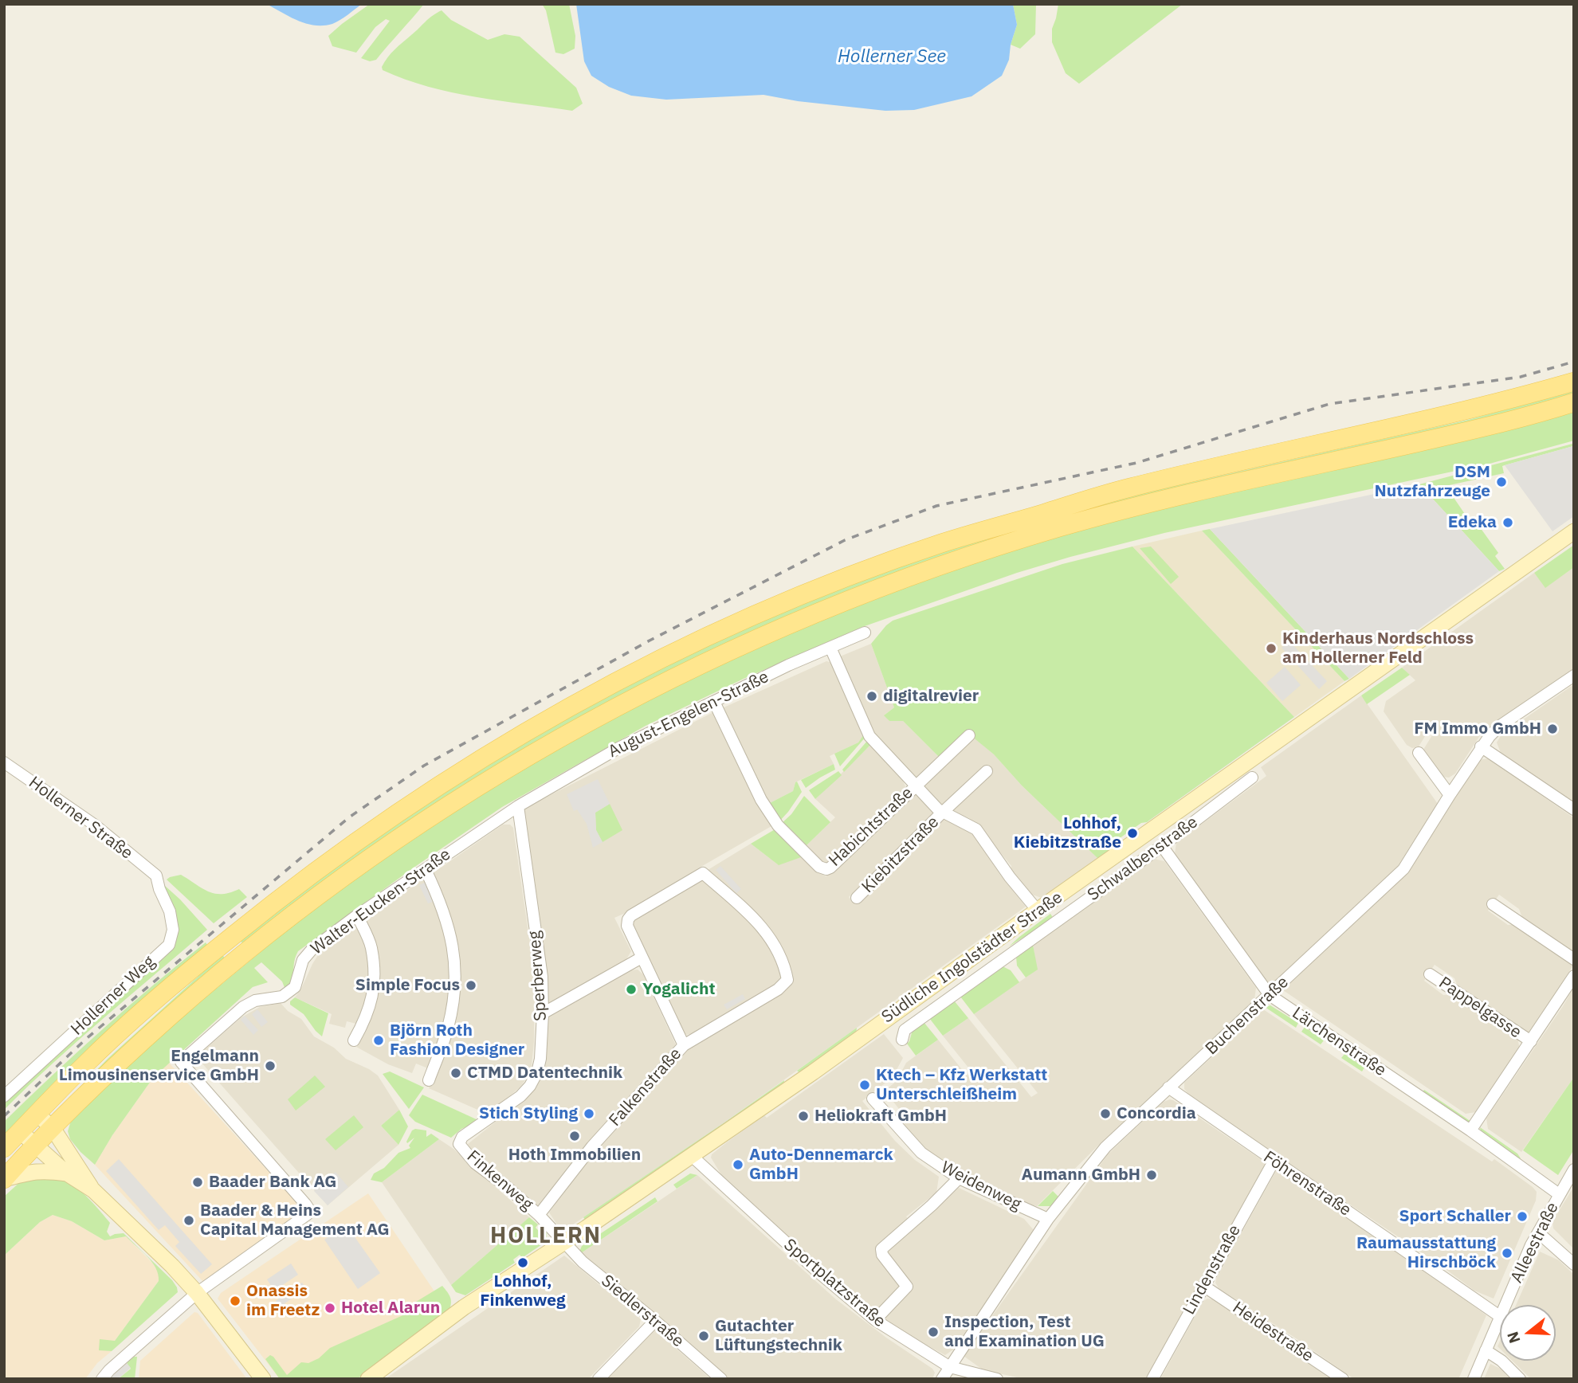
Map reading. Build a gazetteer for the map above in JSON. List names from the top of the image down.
{
  "streets": {
    "street": [
      "August-Engelen-Straße",
      "Hollerner Straße",
      "Habichtstraße",
      "Kiebitzstraße",
      "Schwalbenstraße",
      "Walter-Eucken-Straße",
      "Südliche Ingolstädter Straße",
      "Sperberweg",
      "Hollerner Weg",
      "Pappelgasse",
      "Buchenstraße",
      "Lärchenstraße",
      "Falkenstraße",
      "Finkenweg",
      "Föhrenstraße",
      "Weidenweg",
      "Alleestraße",
      "Lindenstraße",
      "Sportplatzstraße",
      "Siedlerstraße",
      "Heidestraße"
    ]
  },
  "crossings": [
    ["August-Engelen-Straße", "Habichtstraße"],
    ["August-Engelen-Straße", "Kiebitzstraße"],
    ["August-Engelen-Straße", "Walter-Eucken-Straße"],
    ["August-Engelen-Straße", "Sperberweg"],
    ["Hollerner Straße", "Hollerner Weg"],
    ["Habichtstraße", "Kiebitzstraße"],
    ["Kiebitzstraße", "Südliche Ingolstädter Straße"],
    ["Schwalbenstraße", "Lärchenstraße"],
    ["Walter-Eucken-Straße", "Sperberweg"],
    ["Südliche Ingolstädter Straße", "Finkenweg"],
    ["Südliche Ingolstädter Straße", "Sportplatzstraße"],
    ["Südliche Ingolstädter Straße", "Siedlerstraße"],
    ["Sperberweg", "Finkenweg"],
    ["Pappelgasse", "Lärchenstraße"],
    ["Buchenstraße", "Lärchenstraße"],
    ["Buchenstraße", "Föhrenstraße"],
    ["Buchenstraße", "Weidenweg"],
    ["Buchenstraße", "Sportplatzstraße"],
    ["Lärchenstraße", "Alleestraße"],
    ["Falkenstraße", "Finkenweg"],
    ["Finkenweg", "Siedlerstraße"],
    ["Föhrenstraße", "Lindenstraße"],
    ["Lindenstraße", "Heidestraße"]
  ],
  "districts": ["HOLLERN"],
  "water": ["Hollerner See"],
  "places": [
    "DSM Nutzfahrzeuge",
    "Edeka",
    "Kinderhaus Nordschloss am Hollerner Feld",
    "digitalrevier",
    "FM Immo GmbH",
    "Lohhof, Kiebitzstraße",
    "Simple Focus",
    "Yogalicht",
    "Björn Roth Fashion Designer",
    "Engelmann Limousinenservice GmbH",
    "CTMD Datentechnik",
    "Ktech – Kfz Werkstatt Unterschleißheim",
    "Stich Styling",
    "Concordia",
    "Heliokraft GmbH",
    "Hoth Immobilien",
    "Auto-Dennemarck GmbH",
    "Aumann GmbH",
    "Baader Bank AG",
    "Sport Schaller",
    "Baader & Heins Capital Management AG",
    "Raumausstattung Hirschböck",
    "Lohhof, Finkenweg",
    "Onassis im Freetz",
    "Hotel Alarun",
    "Inspection, Test and Examination UG",
    "Gutachter Lüftungstechnik"
  ],
  "north": "left"
}
